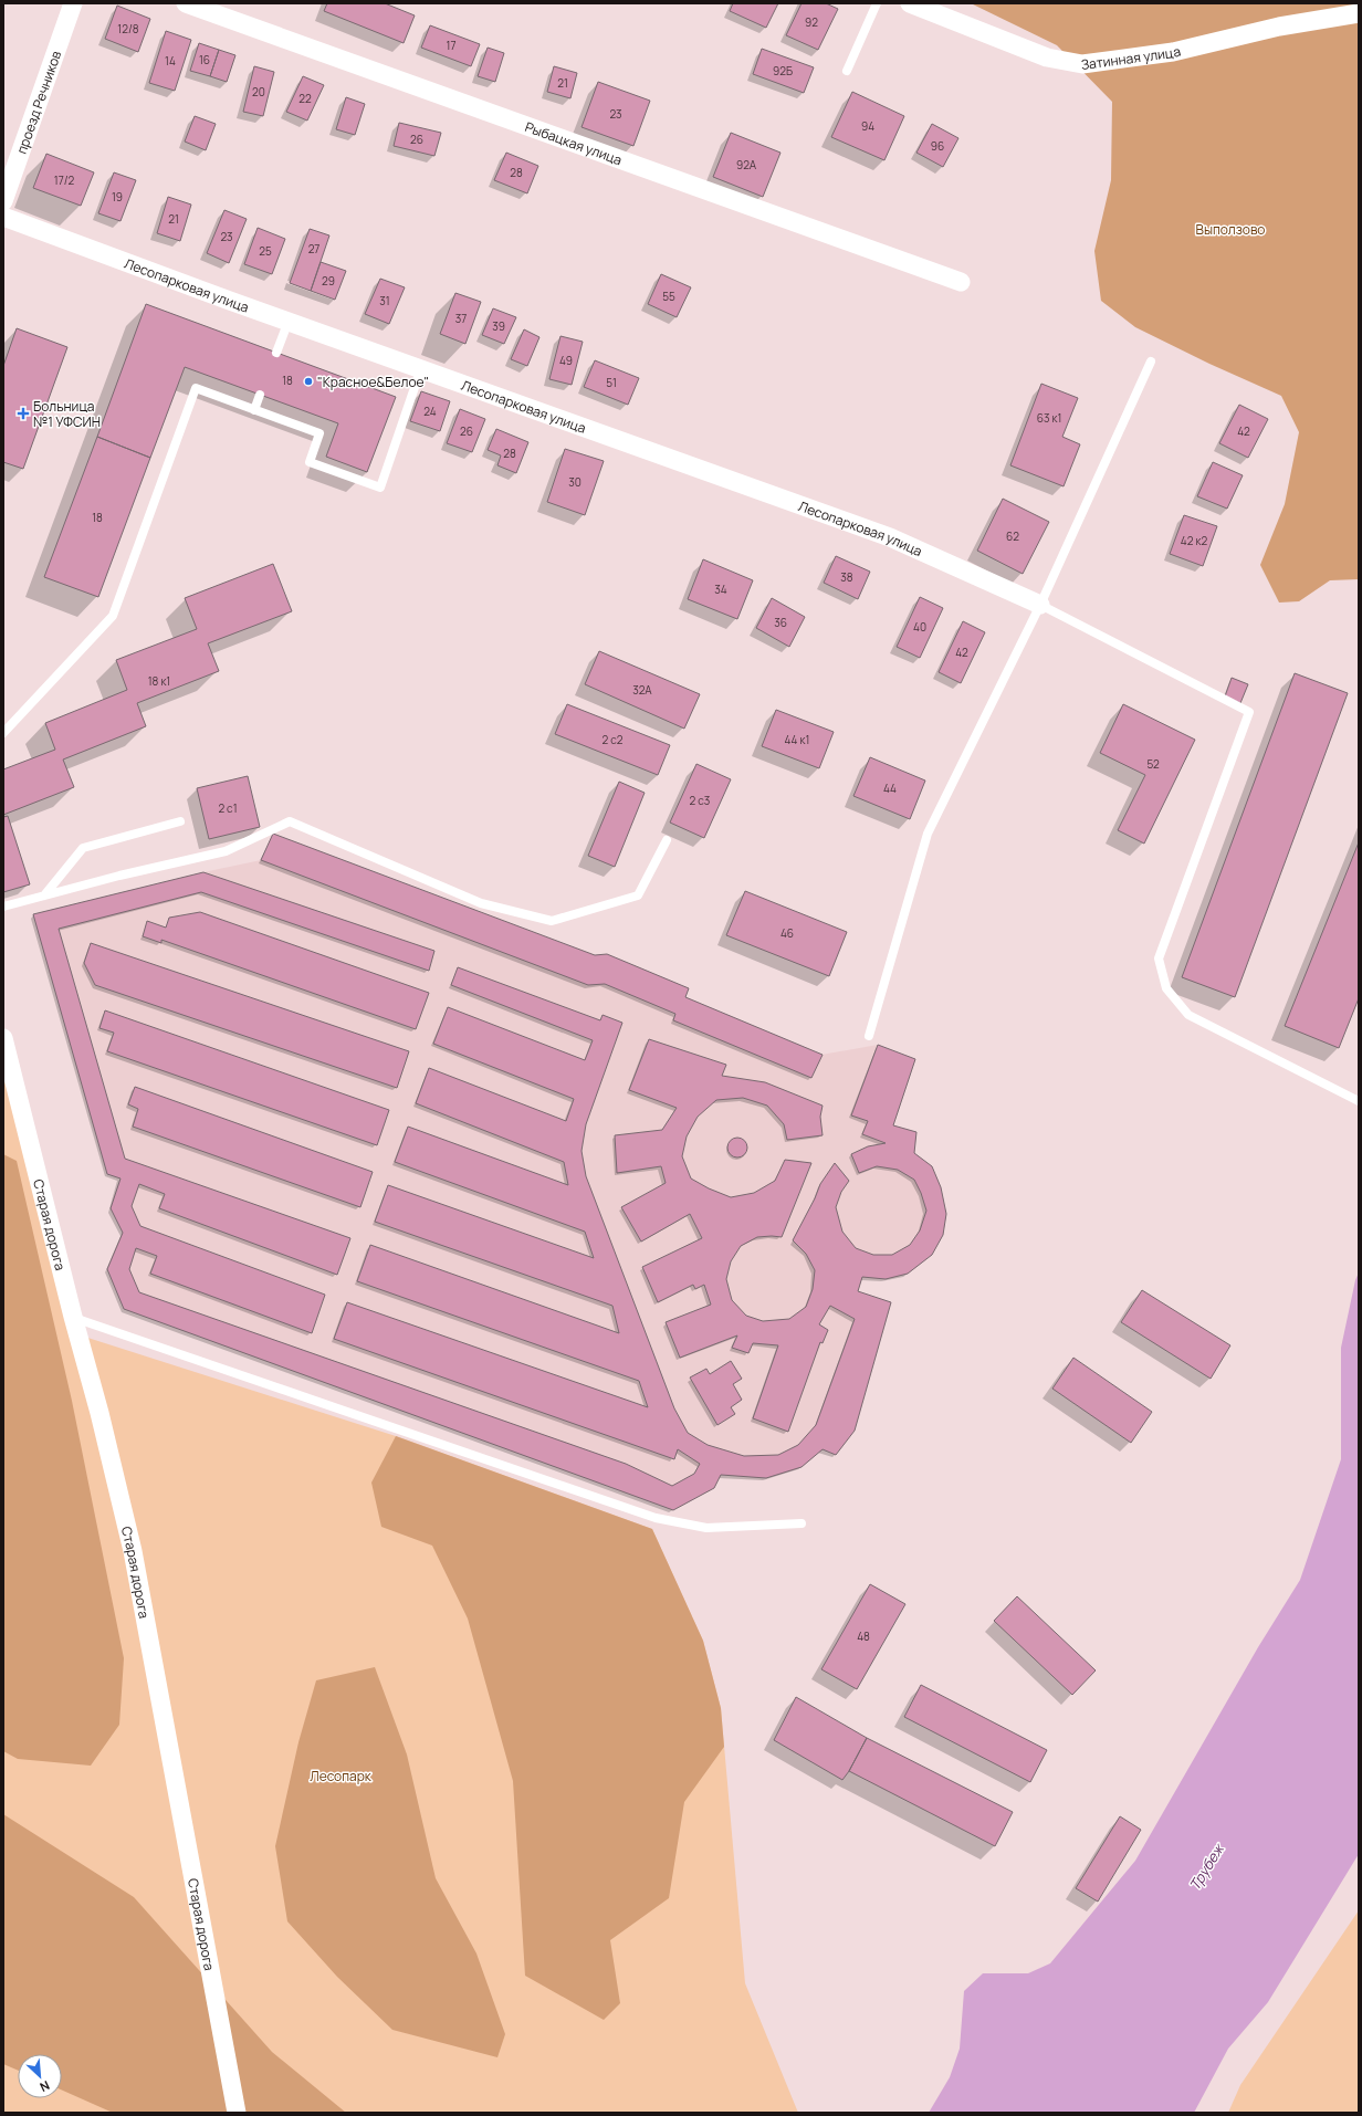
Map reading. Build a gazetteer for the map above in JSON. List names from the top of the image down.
{
  "streets": {
    "street": [
      "Затинная улица",
      "проезд Речников",
      "Рыбацкая улица",
      "Лесопарковая улица",
      "Старая дорога"
    ]
  },
  "water": ["Трубеж"],
  "parks": ["Выползово", "Лесопарк"],
  "places": {
    "other": ["\"Красное&Белое\""],
    "health": ["Больница №1 УФСИН"]
  },
  "house_numbers": [
    "92",
    "12/8",
    "17",
    "16",
    "14",
    "92Б",
    "21",
    "20",
    "22",
    "23",
    "94",
    "26",
    "96",
    "92А",
    "28",
    "17/2",
    "19",
    "21",
    "23",
    "27",
    "25",
    "29",
    "55",
    "31",
    "37",
    "39",
    "49",
    "18",
    "51",
    "24",
    "63 к1",
    "26",
    "42",
    "28",
    "30",
    "18",
    "62",
    "42 к2",
    "38",
    "34",
    "36",
    "40",
    "42",
    "18 к1",
    "32А",
    "2 с2",
    "44 к1",
    "52",
    "44",
    "2 с3",
    "2 с1",
    "46",
    "48"
  ],
  "north": "bottom right"
}
